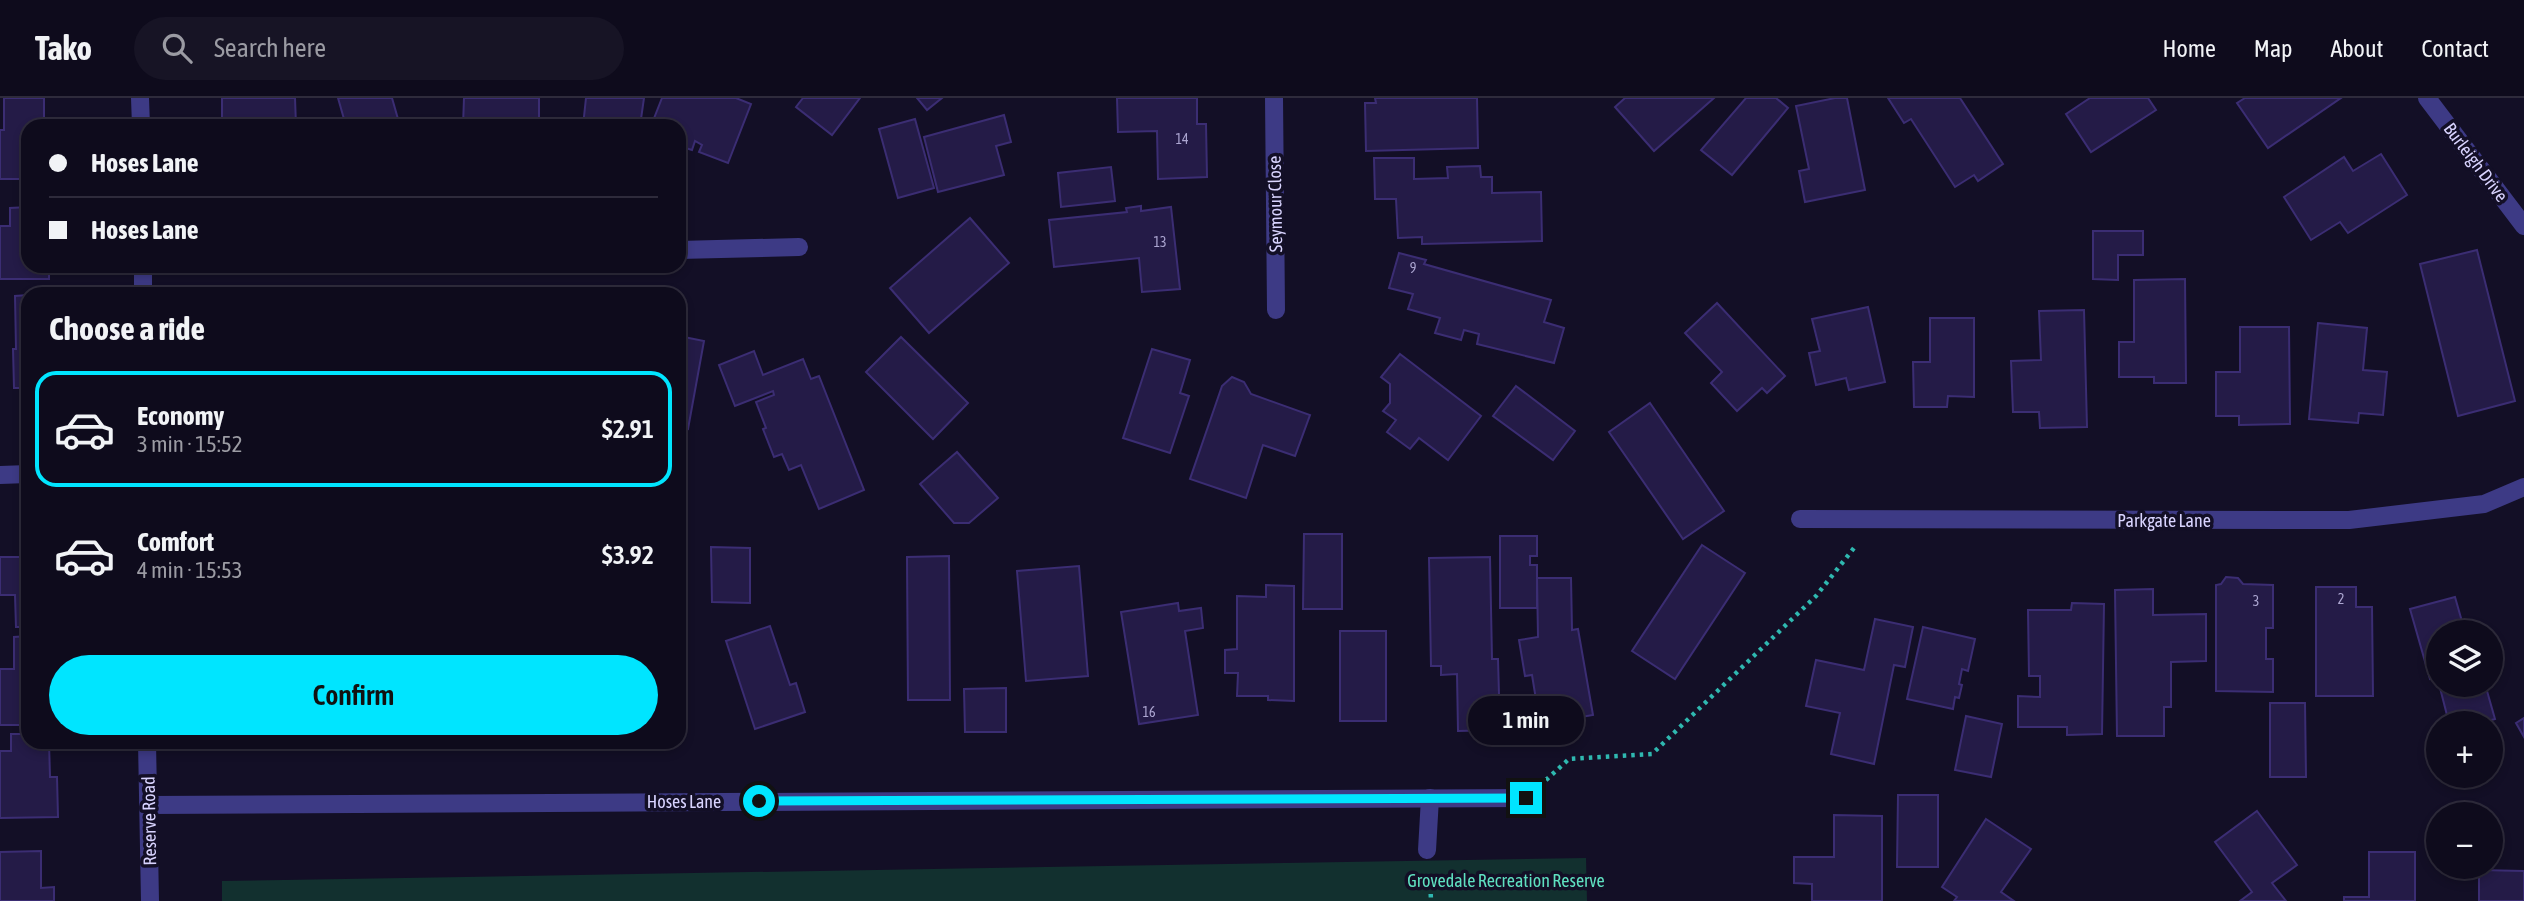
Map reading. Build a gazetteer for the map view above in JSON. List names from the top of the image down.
{
  "streets": {
    "street": [
      "Burleigh Drive",
      "Seymour Close",
      "Parkgate Lane",
      "Hoses Lane",
      "Reserve Road"
    ]
  },
  "crossings": [
    ["Hoses Lane", "Reserve Road"]
  ],
  "parks": ["Grovedale Recreation Reserve"],
  "house_numbers": [
    "14",
    "13",
    "9",
    "2",
    "3",
    "16"
  ],
  "page": {
    "header": "Tako",
    "search": "Search here",
    "nav": [
      "Home",
      "Map",
      "About",
      "Contact"
    ],
    "banner": ["Hoses Lane", "Hoses Lane"],
    "heading": "Choose a ride",
    "list": [
      {
        "name": "Economy",
        "note": "3 min · 15:52",
        "value": "$2.91"
      },
      {
        "name": "Comfort",
        "note": "4 min · 15:53",
        "value": "$3.92"
      }
    ],
    "map_buttons": ["+", "−"],
    "buttons": "Confirm",
    "bubble": "1 min"
  }
}
